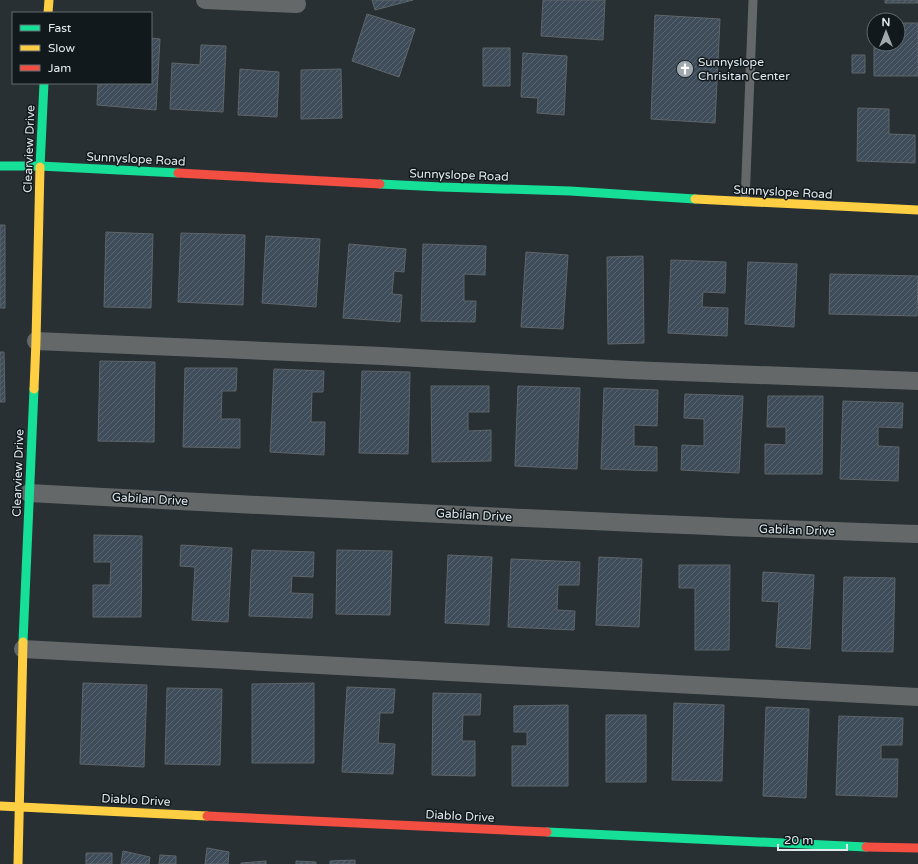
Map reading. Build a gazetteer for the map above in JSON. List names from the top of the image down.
{
  "streets": {
    "street": [
      "Clearview Drive",
      "Sunnyslope Road",
      "Gabilan Drive",
      "Diablo Drive"
    ]
  },
  "crossings": [
    ["Clearview Drive", "Sunnyslope Road"],
    ["Clearview Drive", "Gabilan Drive"],
    ["Clearview Drive", "Diablo Drive"]
  ],
  "places": {
    "church": ["Sunnyslope Chrisitan Center"]
  },
  "legend": ["Fast", "Slow", "Jam"],
  "scale_bar": "20 m",
  "north": "top"
}
